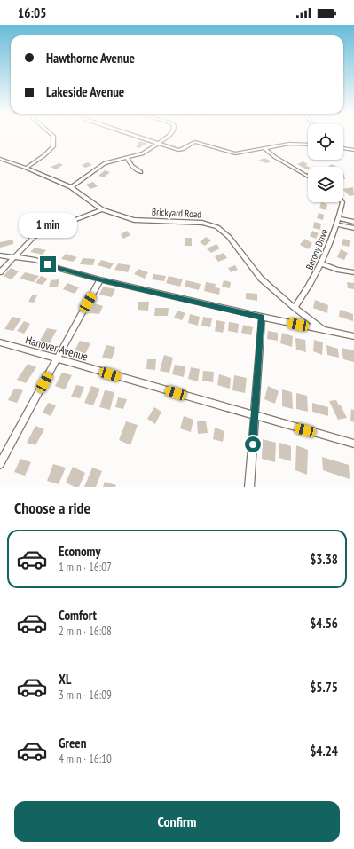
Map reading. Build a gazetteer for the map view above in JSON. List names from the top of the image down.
{
  "streets": {
    "street": ["Brickyard Road", "Barony Drive", "Hanover Avenue"]
  },
  "crossings": [
    ["Brickyard Road", "Barony Drive"]
  ],
  "page": {
    "status": "16:05",
    "banner": ["Hawthorne Avenue", "Lakeside Avenue"],
    "bubble": "1 min",
    "heading": "Choose a ride",
    "list": [
      {
        "name": "Economy",
        "note": "1 min · 16:07",
        "value": "$3.38"
      },
      {
        "name": "Comfort",
        "note": "2 min · 16:08",
        "value": "$4.56"
      },
      {
        "name": "XL",
        "note": "3 min · 16:09",
        "value": "$5.75"
      },
      {
        "name": "Green",
        "note": "4 min · 16:10",
        "value": "$4.24"
      }
    ],
    "buttons": "Confirm"
  }
}
